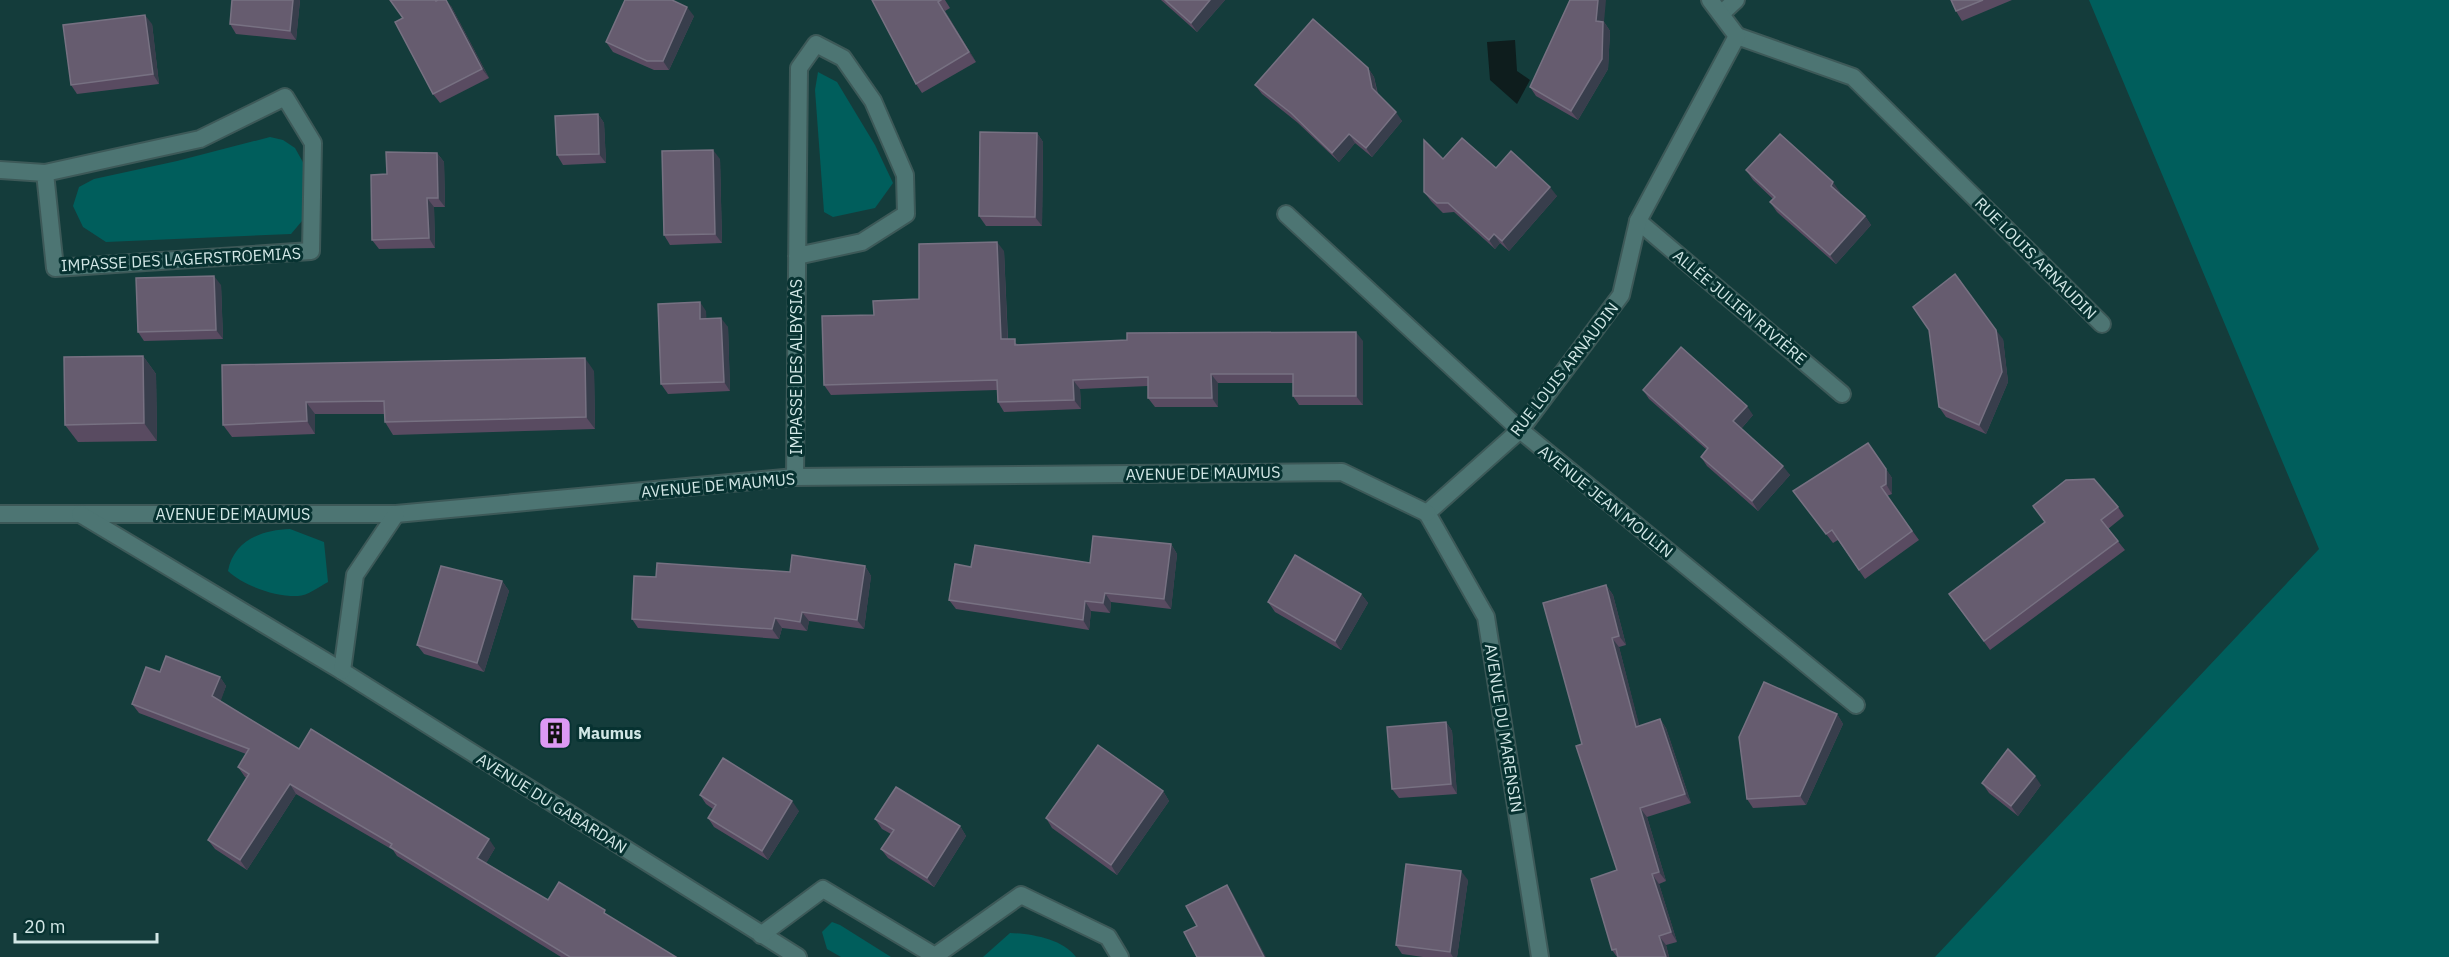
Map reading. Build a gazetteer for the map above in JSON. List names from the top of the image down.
{
  "streets": {
    "street": [
      "RUE LOUIS ARNAUDIN",
      "IMPASSE DES LAGERSTROEMIAS",
      "ALLÉE JULIEN RIVIÈRE",
      "IMPASSE DES ALBYSIAS",
      "AVENUE DE MAUMUS",
      "AVENUE JEAN MOULIN",
      "AVENUE DU MARENSIN",
      "AVENUE DU GABARDAN"
    ]
  },
  "crossings": [
    ["RUE LOUIS ARNAUDIN", "ALLÉE JULIEN RIVIÈRE"],
    ["RUE LOUIS ARNAUDIN", "AVENUE DE MAUMUS"],
    ["RUE LOUIS ARNAUDIN", "AVENUE JEAN MOULIN"],
    ["RUE LOUIS ARNAUDIN", "AVENUE DU MARENSIN"],
    ["IMPASSE DES ALBYSIAS", "AVENUE DE MAUMUS"],
    ["AVENUE DE MAUMUS", "AVENUE DU MARENSIN"],
    ["AVENUE DE MAUMUS", "AVENUE DU GABARDAN"]
  ],
  "places": {
    "building": ["Maumus"]
  },
  "scale_bar": "20 m"
}
